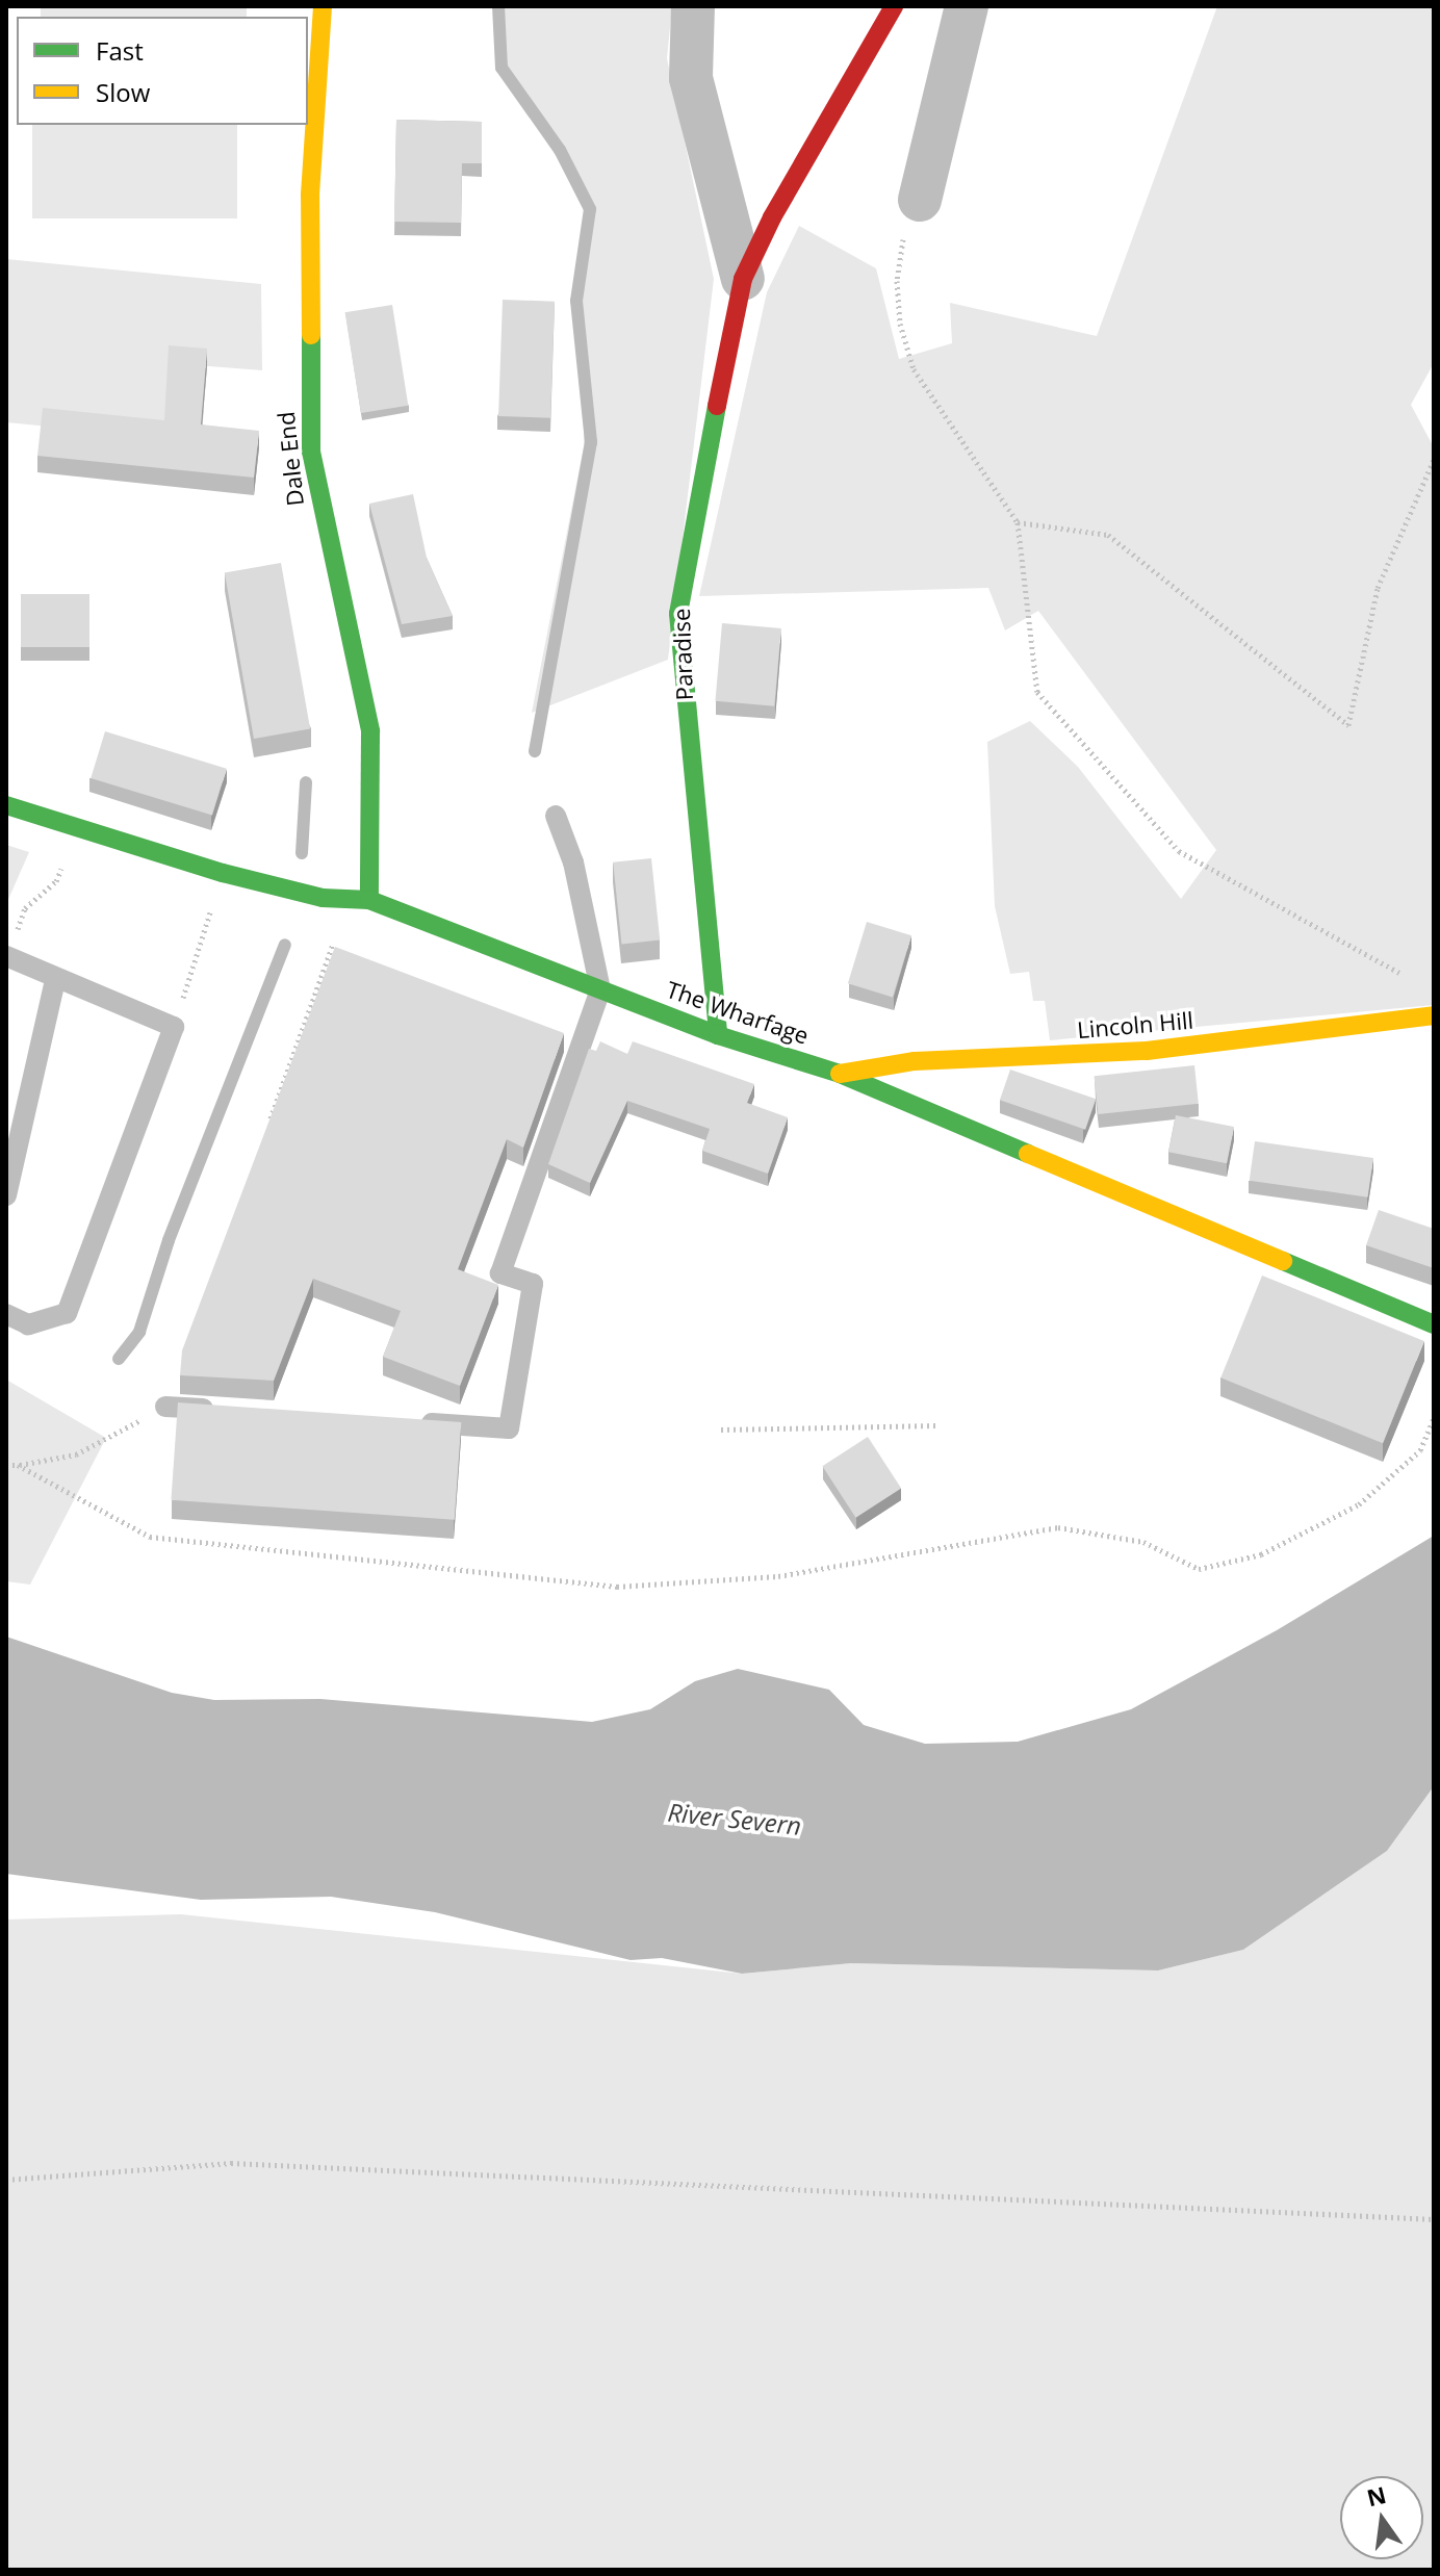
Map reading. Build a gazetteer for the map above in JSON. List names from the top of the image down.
{
  "streets": {
    "street": [
      "Dale End",
      "Paradise",
      "The Wharfage",
      "Lincoln Hill"
    ]
  },
  "crossings": [
    ["Dale End", "The Wharfage"],
    ["Paradise", "The Wharfage"],
    ["The Wharfage", "Lincoln Hill"]
  ],
  "water": ["River Severn"],
  "legend": ["Fast", "Slow"],
  "north": "top"
}
